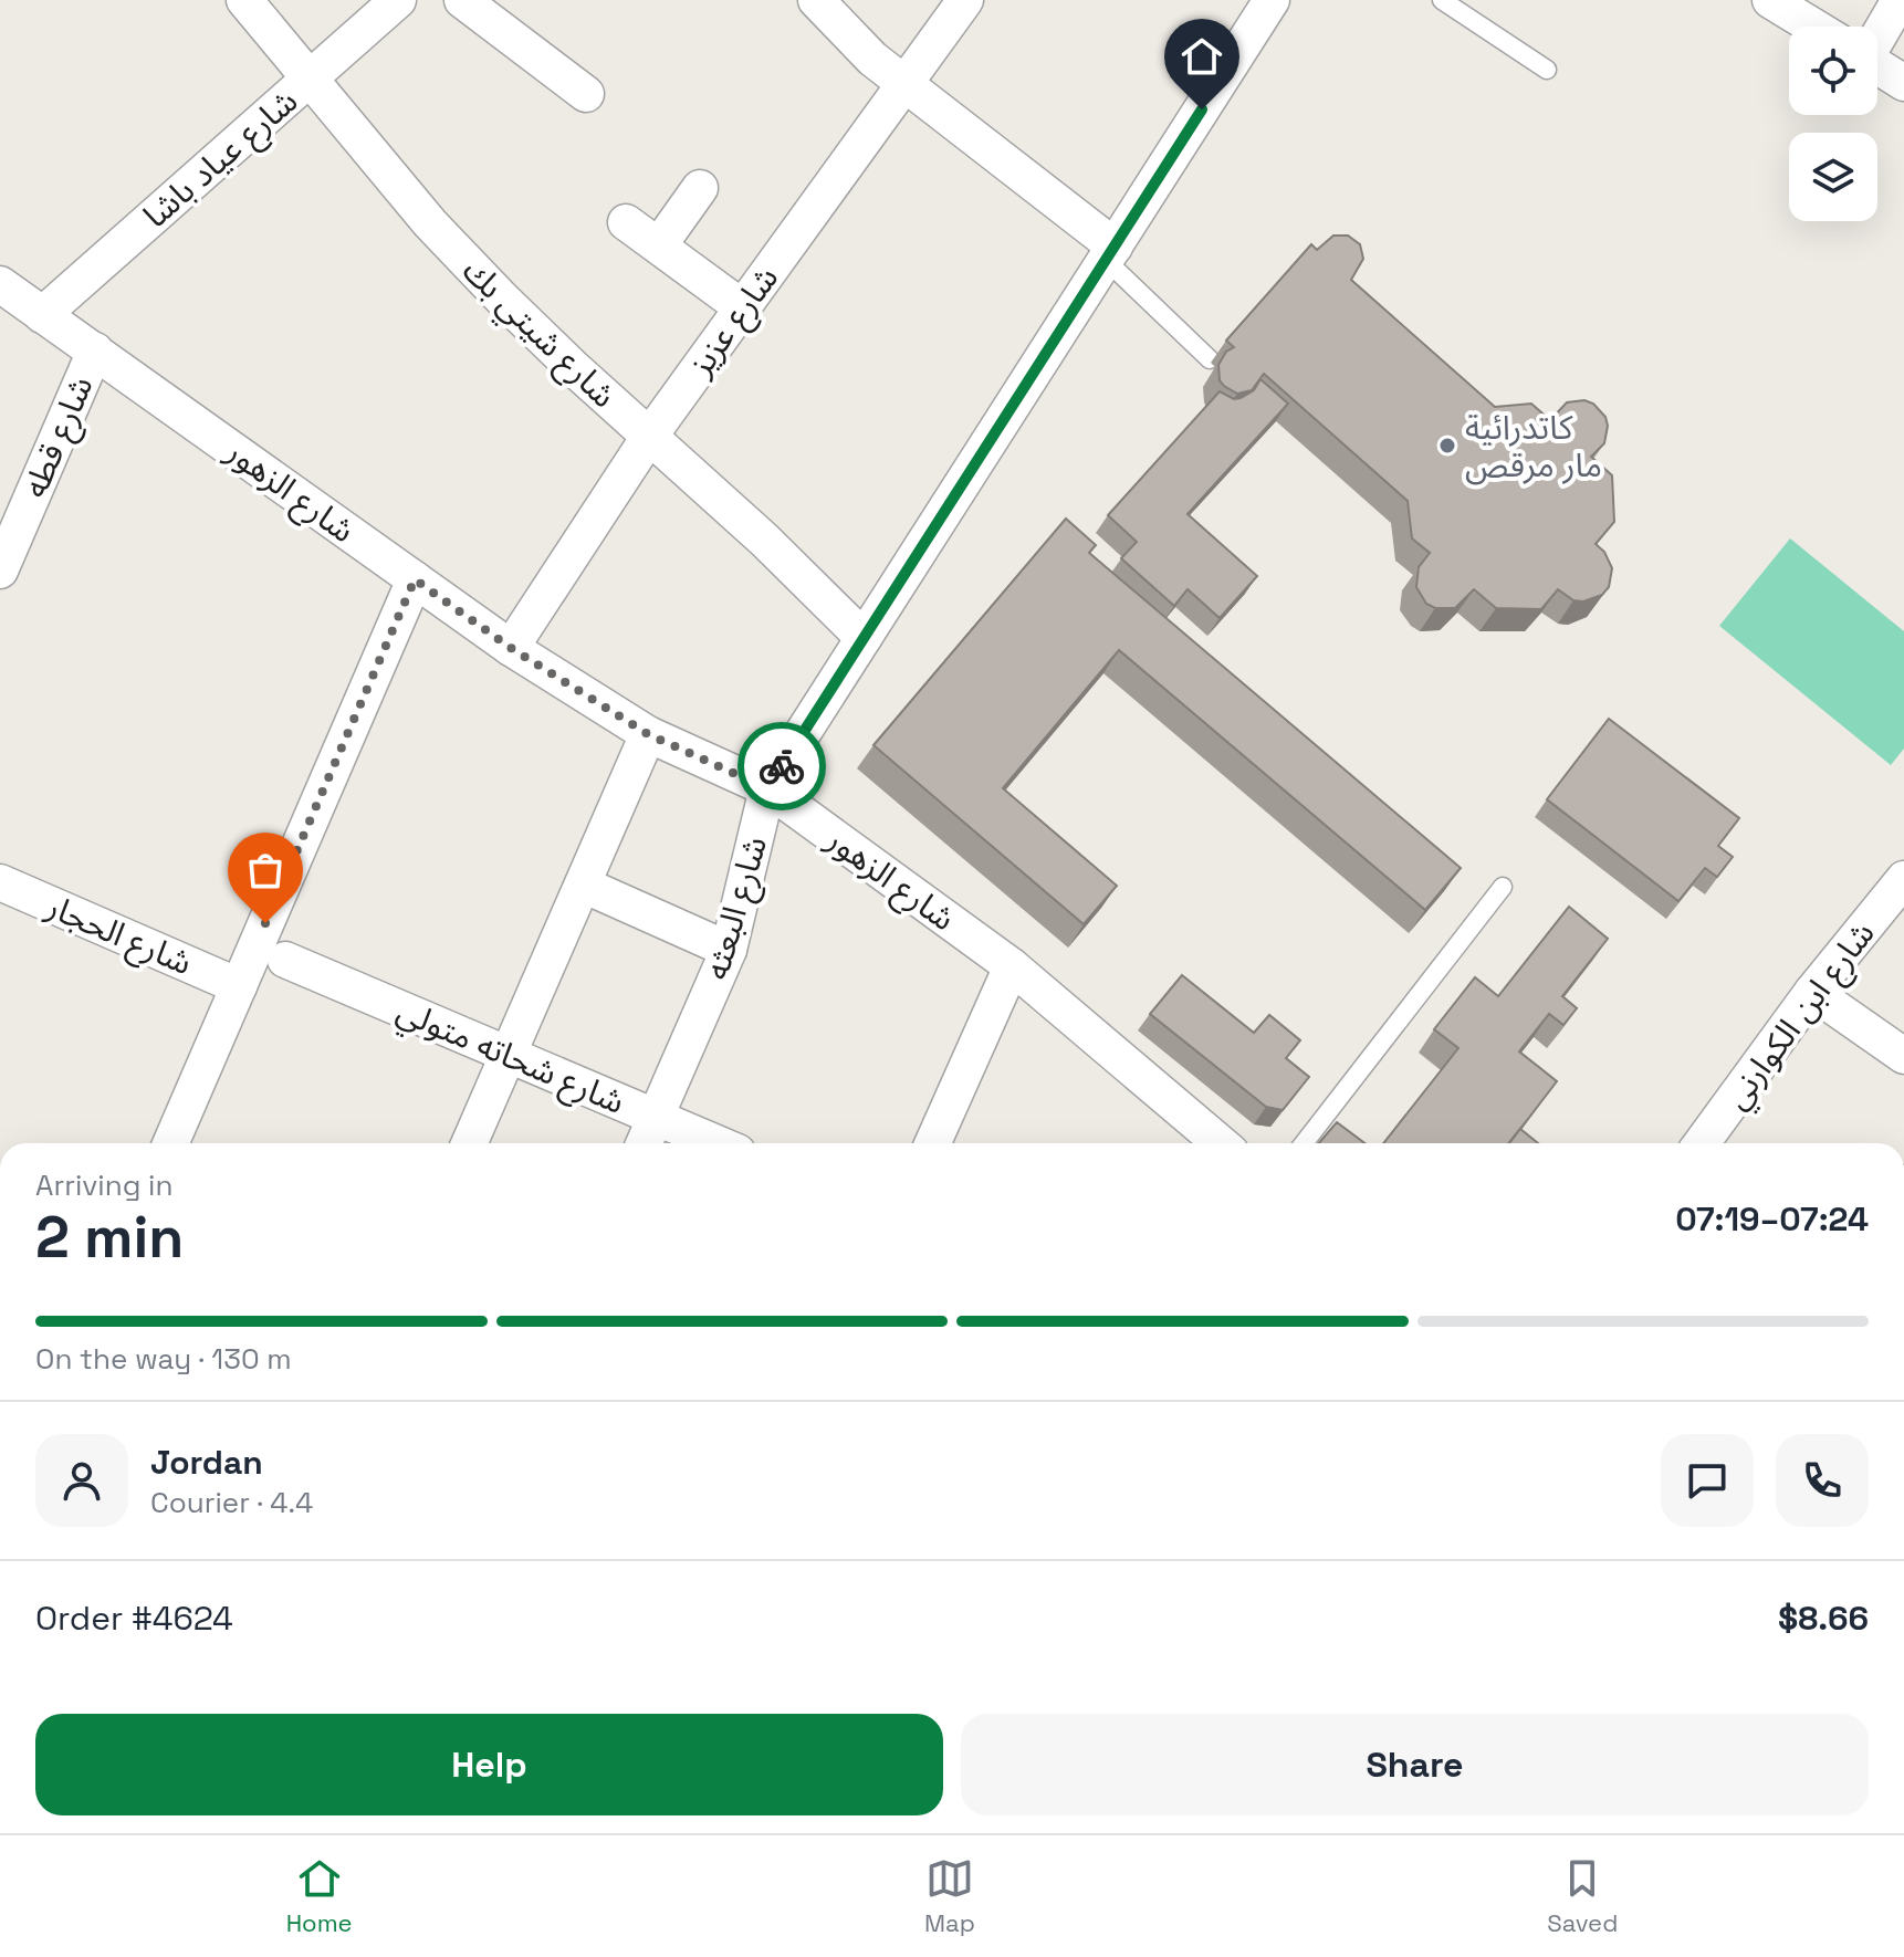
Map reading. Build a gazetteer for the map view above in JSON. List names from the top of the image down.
{
  "streets": {
    "street": [
      "شارع عياد باشا",
      "شارع عزيز",
      "شارع شيتي بك",
      "شارع قطه",
      "شارع الزهور",
      "شارع البعثه",
      "شارع الحجار",
      "شارع ابن الكوارني",
      "شارع شحاته متولي"
    ]
  },
  "crossings": [
    ["شارع عياد باشا", "شارع شيتي بك"],
    ["شارع عياد باشا", "شارع الزهور"],
    ["شارع عزيز", "شارع شيتي بك"],
    ["شارع عزيز", "شارع الزهور"],
    ["شارع شيتي بك", "شارع البعثه"],
    ["شارع قطه", "شارع الزهور"],
    ["شارع الزهور", "شارع البعثه"],
    ["شارع البعثه", "شارع شحاته متولي"]
  ],
  "places": ["كاتدرائية مار مرقص"],
  "page": {
    "heading": ["2 min", "Arriving in", "07:19–07:24"],
    "panel": [
      "Jordan",
      "Courier · 4.4",
      "Order #4624",
      "$8.66"
    ],
    "bar": "On the way · 130 m",
    "buttons": ["Help", "Share"],
    "tabs": ["Home", "Map", "Saved"]
  }
}
